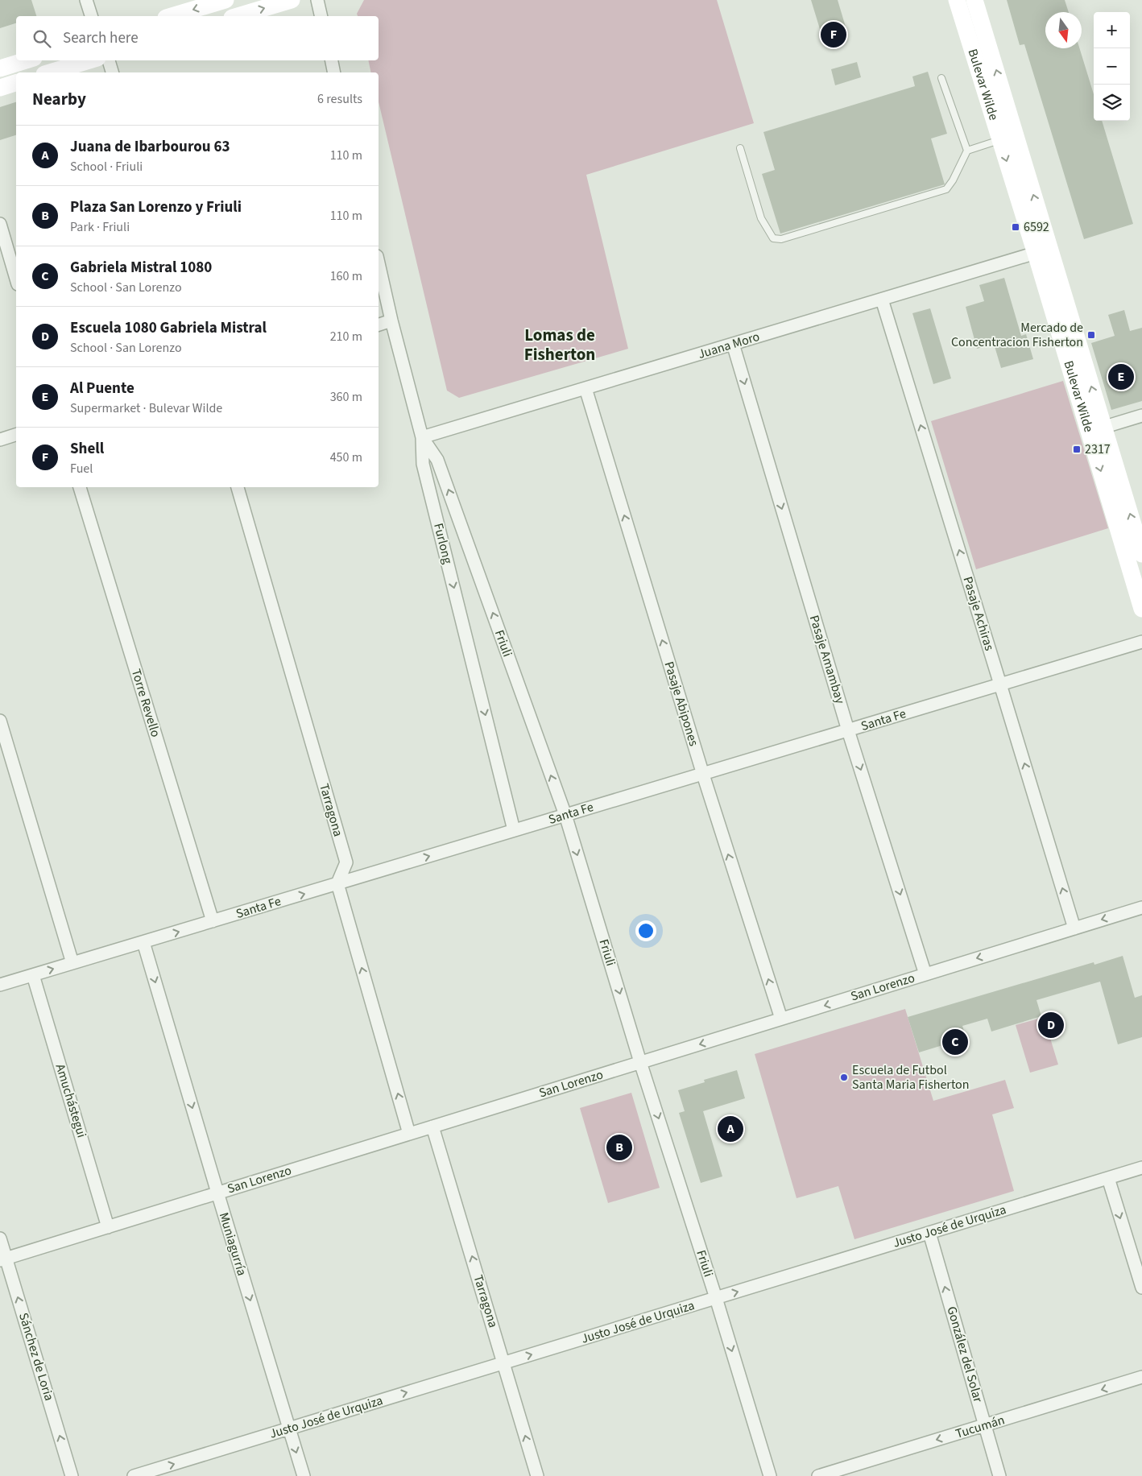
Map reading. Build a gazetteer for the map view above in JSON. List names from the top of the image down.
{
  "streets": {
    "main road": ["Bulevar Wilde"],
    "street": [
      "Juana Moro",
      "Furlong",
      "Pasaje Achiras",
      "Friuli",
      "Pasaje Amambay",
      "Torre Revello",
      "Pasaje Abipones",
      "Santa Fe",
      "Tarragona",
      "San Lorenzo",
      "Amuchástegui",
      "Justo José de Urquiza",
      "Muniagurría",
      "González del Solar",
      "Sánchez de Loria",
      "Tucumán"
    ]
  },
  "crossings": [
    ["Bulevar Wilde", "Juana Moro"],
    ["Juana Moro", "Furlong"],
    ["Juana Moro", "Pasaje Achiras"],
    ["Juana Moro", "Friuli"],
    ["Juana Moro", "Pasaje Amambay"],
    ["Juana Moro", "Pasaje Abipones"],
    ["Furlong", "Friuli"],
    ["Furlong", "Santa Fe"],
    ["Pasaje Achiras", "Santa Fe"],
    ["Pasaje Achiras", "San Lorenzo"],
    ["Friuli", "Santa Fe"],
    ["Friuli", "San Lorenzo"],
    ["Friuli", "Justo José de Urquiza"],
    ["Pasaje Amambay", "Santa Fe"],
    ["Pasaje Amambay", "San Lorenzo"],
    ["Torre Revello", "Santa Fe"],
    ["Pasaje Abipones", "Santa Fe"],
    ["Pasaje Abipones", "San Lorenzo"],
    ["Santa Fe", "Tarragona"],
    ["Santa Fe", "Amuchástegui"],
    ["Santa Fe", "Muniagurría"],
    ["Tarragona", "San Lorenzo"],
    ["Tarragona", "Justo José de Urquiza"],
    ["San Lorenzo", "Amuchástegui"],
    ["San Lorenzo", "Muniagurría"],
    ["San Lorenzo", "Sánchez de Loria"],
    ["Justo José de Urquiza", "Muniagurría"],
    ["Justo José de Urquiza", "González del Solar"],
    ["González del Solar", "Tucumán"]
  ],
  "one_way": [
    "Furlong",
    "Pasaje Achiras",
    "Pasaje Amambay",
    "Pasaje Abipones",
    "Santa Fe",
    "Tarragona",
    "San Lorenzo",
    "Justo José de Urquiza",
    "Muniagurría",
    "González del Solar",
    "Sánchez de Loria",
    "Tucumán"
  ],
  "districts": ["Lomas de Fisherton"],
  "places": {
    "transit": ["6592", "Mercado de Concentracion Fisherton", "2317"],
    "other": ["Escuela de Futbol Santa Maria Fisherton"]
  },
  "north": "bottom",
  "page": {
    "map_buttons": ["+", "−"],
    "search": "Search here",
    "pins": [
      "F",
      "E",
      "D",
      "C",
      "A",
      "B"
    ],
    "heading": ["Nearby", "6 results"],
    "list": [
      {
        "mark": "A",
        "name": "Juana de Ibarbourou 63",
        "note": "School · Friuli",
        "value": "110 m"
      },
      {
        "mark": "B",
        "name": "Plaza San Lorenzo y Friuli",
        "note": "Park · Friuli",
        "value": "110 m"
      },
      {
        "mark": "C",
        "name": "Gabriela Mistral 1080",
        "note": "School · San Lorenzo",
        "value": "160 m"
      },
      {
        "mark": "D",
        "name": "Escuela 1080 Gabriela Mistral",
        "note": "School · San Lorenzo",
        "value": "210 m"
      },
      {
        "mark": "E",
        "name": "Al Puente",
        "note": "Supermarket · Bulevar Wilde",
        "value": "360 m"
      },
      {
        "mark": "F",
        "name": "Shell",
        "note": "Fuel",
        "value": "450 m"
      }
    ]
  }
}
